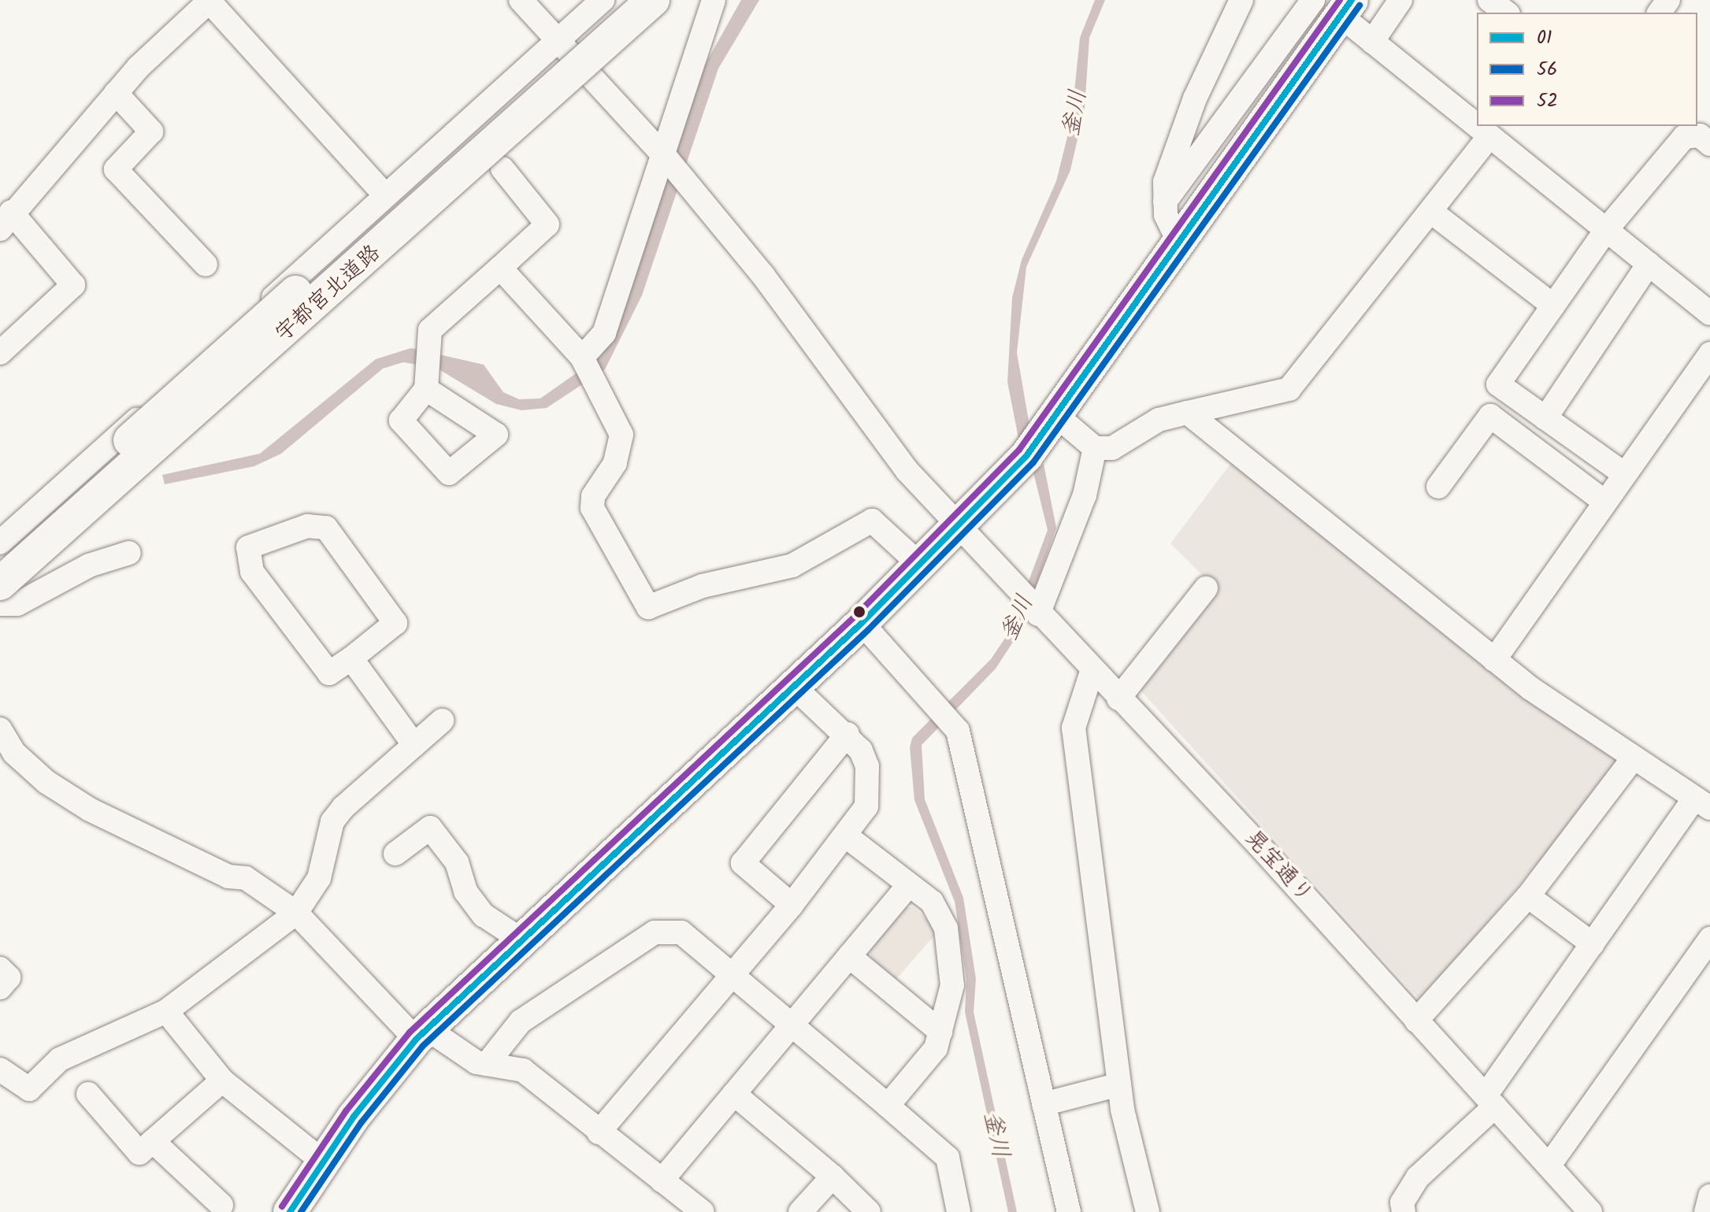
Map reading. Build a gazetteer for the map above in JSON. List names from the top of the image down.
{
  "streets": {
    "highway": ["宇都宮北道路"],
    "street": ["晃宝通り"]
  },
  "water": ["釜川"],
  "lines": ["transit line 01", "transit line 52", "transit line 56"],
  "legend": ["01", "56", "52"]
}
